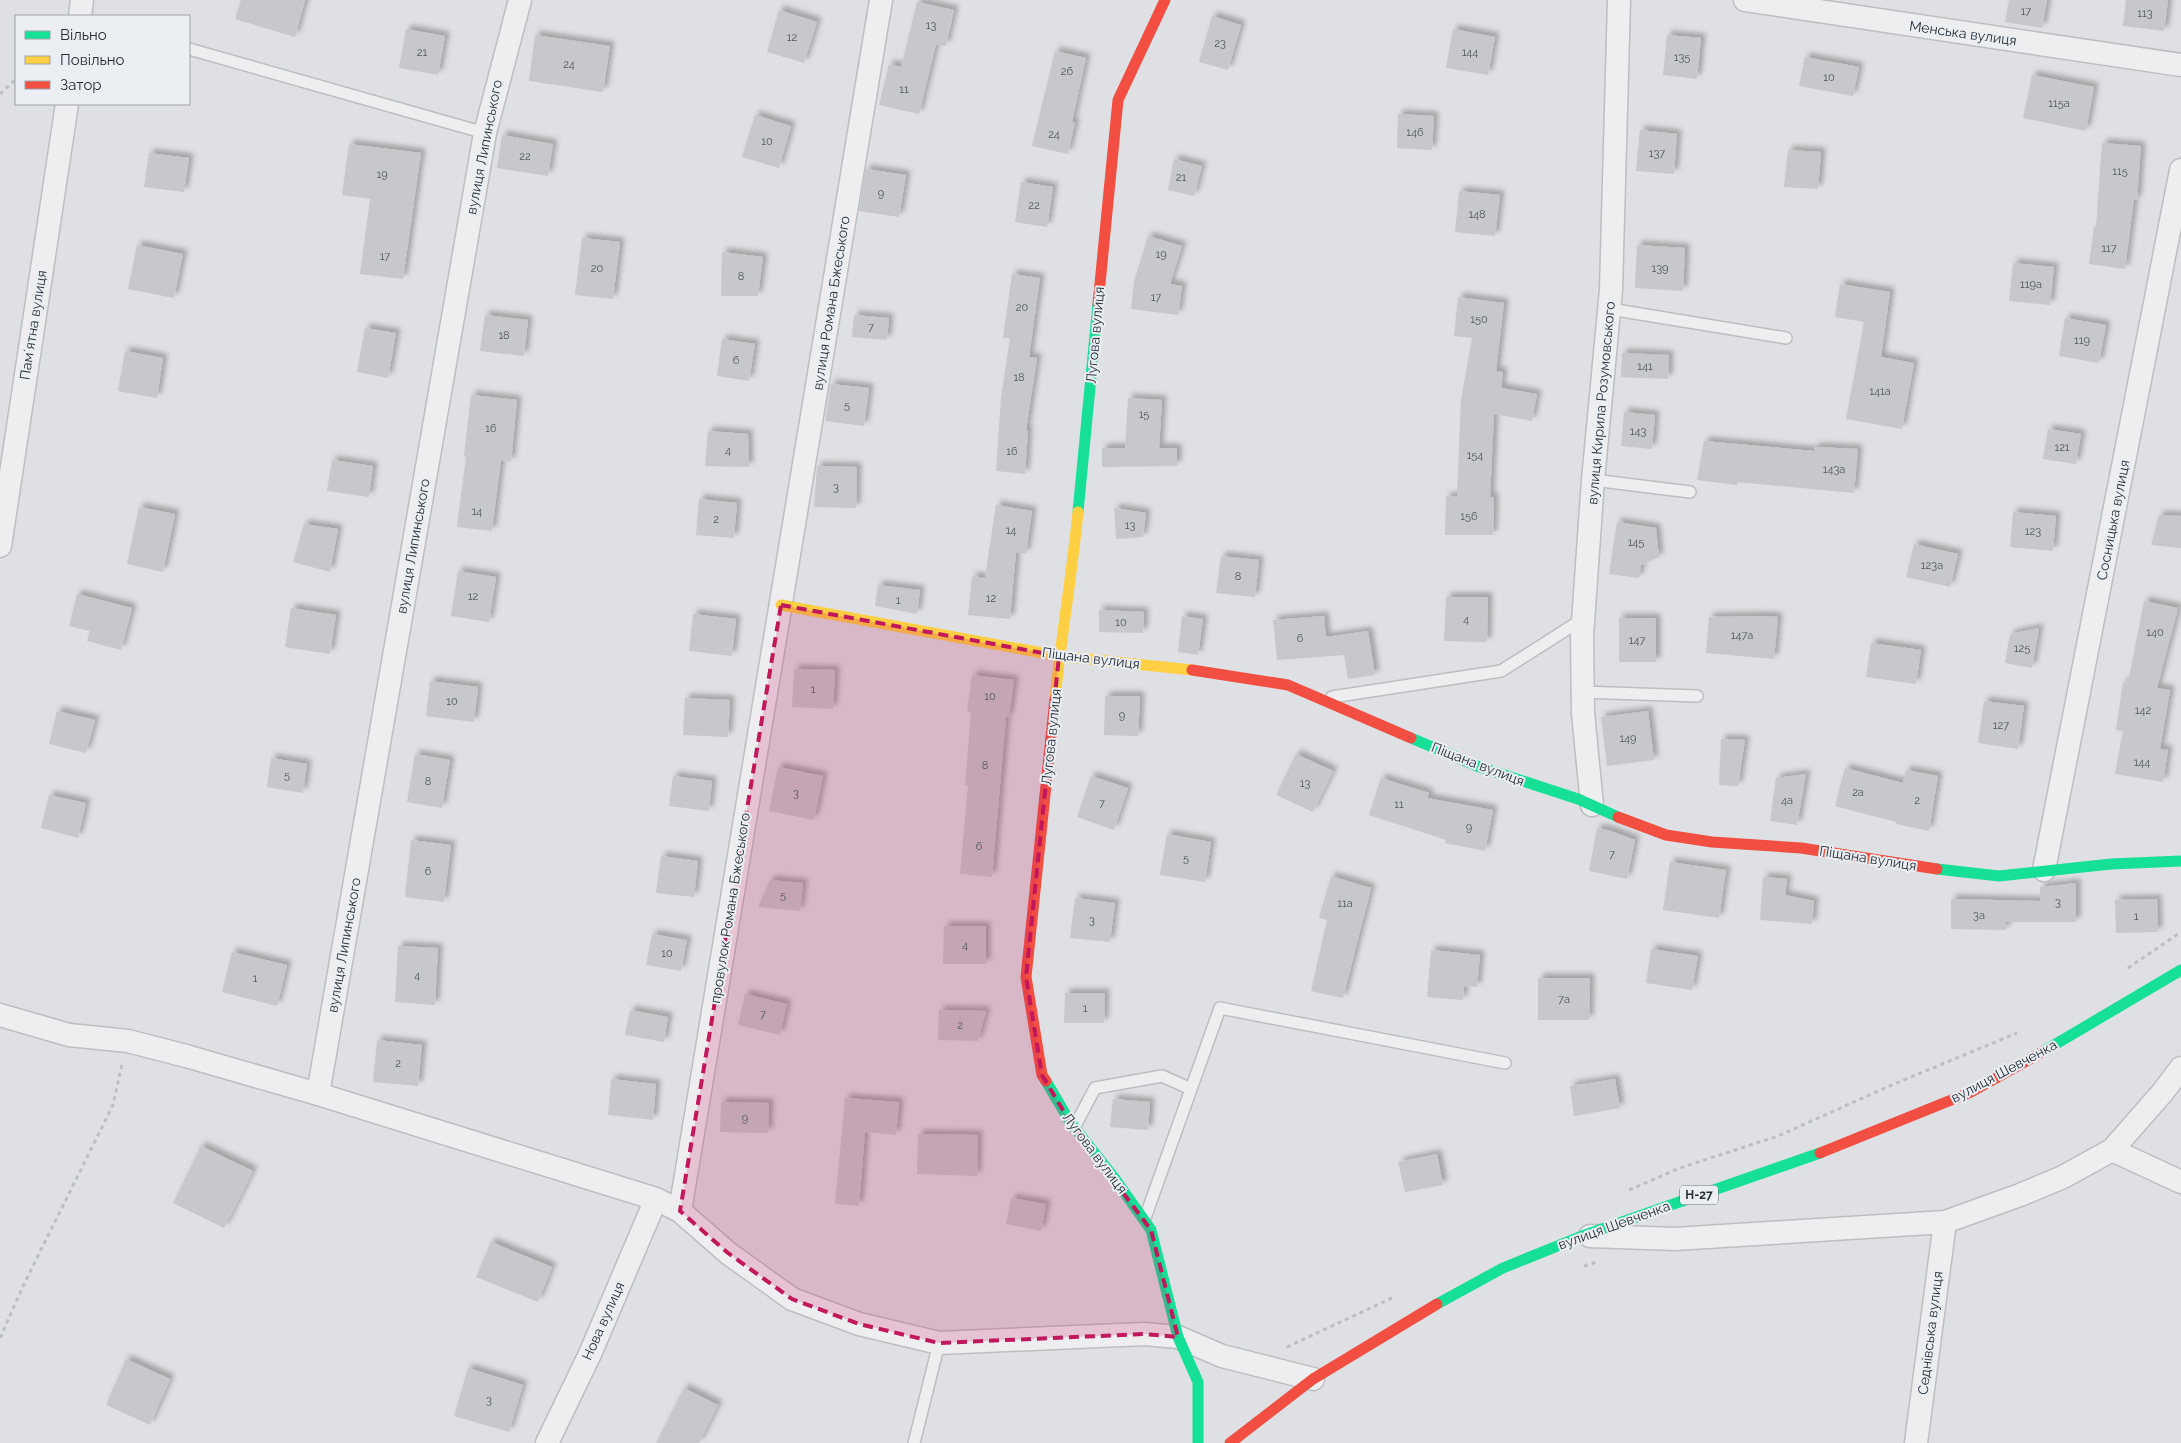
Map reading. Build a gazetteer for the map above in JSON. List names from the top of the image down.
{
  "streets": {
    "street": [
      "Менська вулиця",
      "вулиця Липинського",
      "вулиця Романа Бжеського",
      "Памʼятна вулиця",
      "Лугова вулиця",
      "вулиця Кирила Розумовського",
      "Сосницька вулиця",
      "Піщана вулиця",
      "провулок Романа Бжеського",
      "вулиця Шевченка",
      "Н-27",
      "Нова вулиця",
      "Седнівська вулиця"
    ]
  },
  "crossings": [
    ["вулиця Романа Бжеського", "Піщана вулиця"],
    ["вулиця Романа Бжеського", "провулок Романа Бжеського"],
    ["Лугова вулиця", "Піщана вулиця"],
    ["вулиця Кирила Розумовського", "Піщана вулиця"],
    ["Сосницька вулиця", "Піщана вулиця"],
    ["Піщана вулиця", "провулок Романа Бжеського"]
  ],
  "house_numbers": [
    "17",
    "113",
    "13",
    "12",
    "23",
    "21",
    "144",
    "135",
    "24",
    "26",
    "10",
    "11",
    "115а",
    "146",
    "24",
    "10",
    "137",
    "22",
    "115",
    "19",
    "21",
    "9",
    "22",
    "148",
    "117",
    "19",
    "17",
    "20",
    "139",
    "8",
    "119а",
    "17",
    "20",
    "150",
    "7",
    "18",
    "119",
    "6",
    "141",
    "18",
    "141а",
    "5",
    "15",
    "16",
    "143",
    "121",
    "4",
    "16",
    "154",
    "143а",
    "3",
    "14",
    "156",
    "2",
    "13",
    "14",
    "123",
    "145",
    "123а",
    "8",
    "12",
    "12",
    "1",
    "4",
    "10",
    "140",
    "147а",
    "6",
    "147",
    "125",
    "1",
    "10",
    "10",
    "142",
    "9",
    "127",
    "149",
    "144",
    "8",
    "5",
    "8",
    "13",
    "2а",
    "3",
    "4а",
    "2",
    "7",
    "11",
    "9",
    "6",
    "7",
    "5",
    "6",
    "5",
    "3",
    "11а",
    "3а",
    "1",
    "3",
    "4",
    "10",
    "4",
    "1",
    "7а",
    "1",
    "7",
    "2",
    "2",
    "9",
    "3"
  ],
  "legend": ["Вільно", "Повільно", "Затор"]
}
